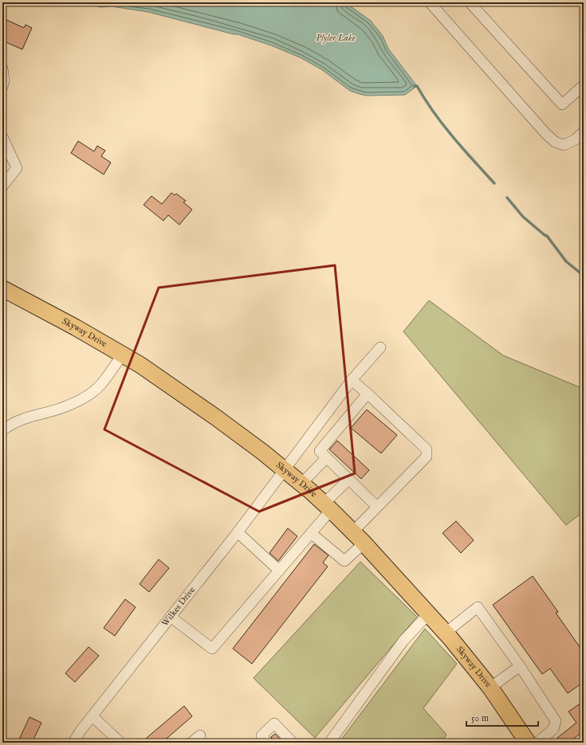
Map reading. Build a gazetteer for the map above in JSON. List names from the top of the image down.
{
  "streets": {
    "highway": ["Skyway Drive"],
    "street": ["Wilkes Drive"]
  },
  "crossings": [
    ["Skyway Drive", "Wilkes Drive"]
  ],
  "water": ["Plyler Lake"],
  "scale_bar": "50 m"
}
